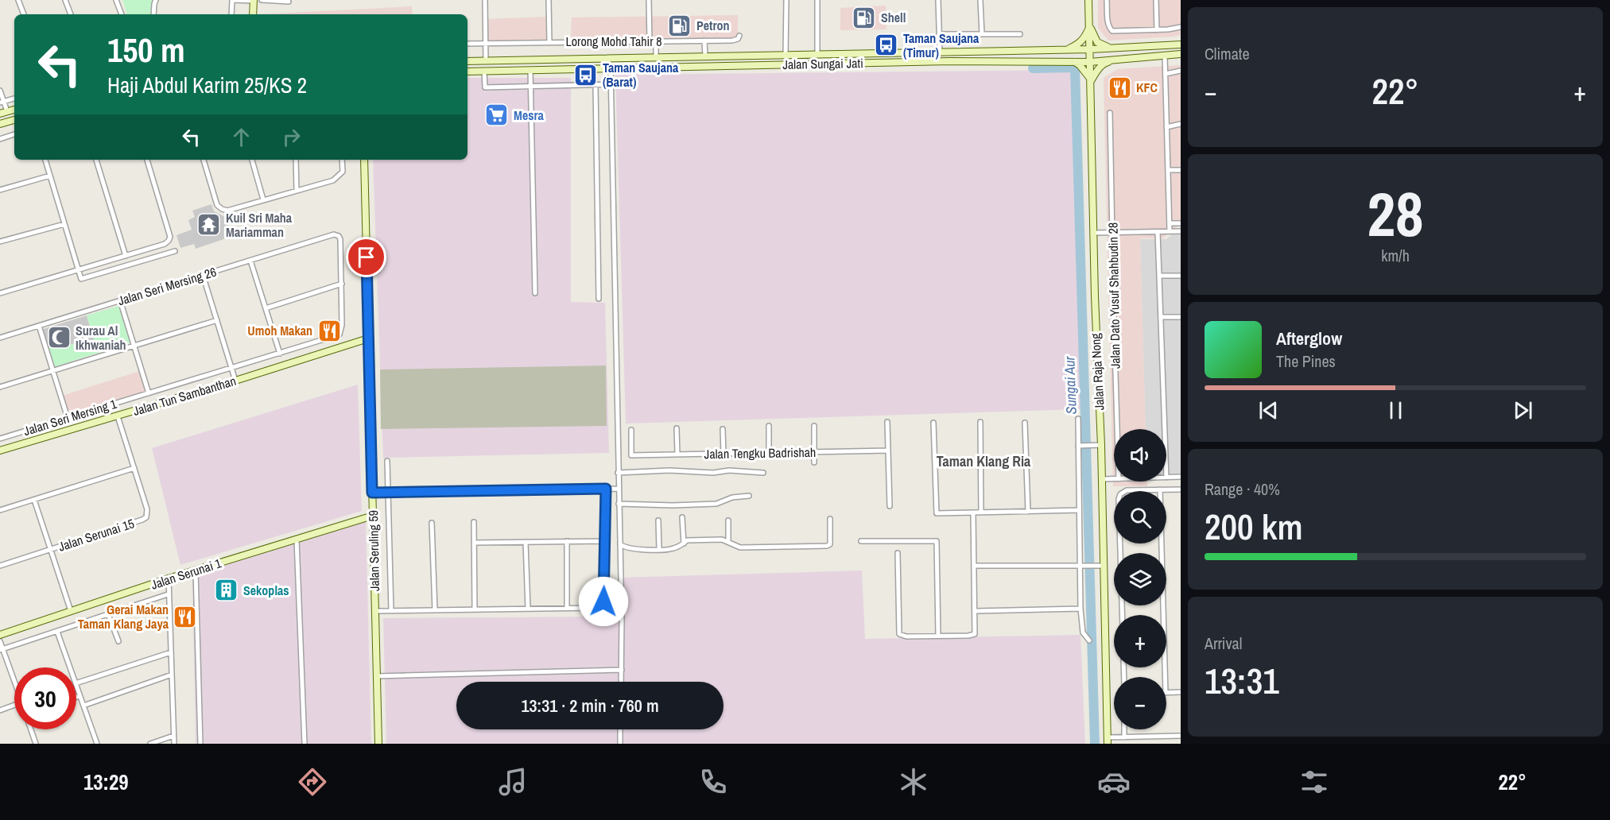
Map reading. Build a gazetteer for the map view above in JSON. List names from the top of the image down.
{
  "streets": {
    "main road": [
      "Jalan Sungai Jati",
      "Jalan Raja Nong",
      "Jalan Tun Sambanthan",
      "Jalan Seruling 59",
      "Jalan Serunai 1"
    ],
    "street": [
      "Lorong Mohd Tahir 8",
      "Jalan Seri Mersing 26",
      "Jalan Dato Yusuf Shahbudin 28",
      "Jalan Seri Mersing 1",
      "Jalan Tengku Badrishah",
      "Jalan Serunai 15"
    ]
  },
  "crossings": [
    ["Jalan Sungai Jati", "Jalan Raja Nong"],
    ["Jalan Seri Mersing 26", "Jalan Seri Mersing 1"],
    ["Jalan Tun Sambanthan", "Jalan Seri Mersing 1"],
    ["Jalan Tun Sambanthan", "Jalan Serunai 15"],
    ["Jalan Tun Sambanthan", "Jalan Seruling 59"],
    ["Jalan Seruling 59", "Jalan Serunai 1"]
  ],
  "districts": ["Taman Klang Ria"],
  "water": ["Sungai Aur"],
  "places": {
    "fuel station": ["Shell", "Petron"],
    "bus stop": ["Taman Saujana (Timur)", "Taman Saujana (Barat)"],
    "restaurant": ["KFC", "Umoh Makan", "Gerai Makan Taman Klang Jaya"],
    "supermarket": ["Mesra"],
    "temple": ["Kuil Sri Maha Mariamman"],
    "mosque": ["Surau Al Ikhwaniah"],
    "building": ["Sekoplas"]
  },
  "page": {
    "tile": [
      "Climate",
      ["28", "km/h"],
      ["Range · 40%", "200 km"],
      ["Arrival", "13:31"]
    ],
    "turn": ["150 m", "Haji Abdul Karim 25/KS 2"],
    "heat": ["−", "22°", "+"],
    "song": ["Afterglow", "The Pines"],
    "map_buttons": ["+", "−"],
    "limit": "30",
    "trip": "13:31 · 2 min · 760 m",
    "tabs": ["13:29", "22°"]
  }
}
